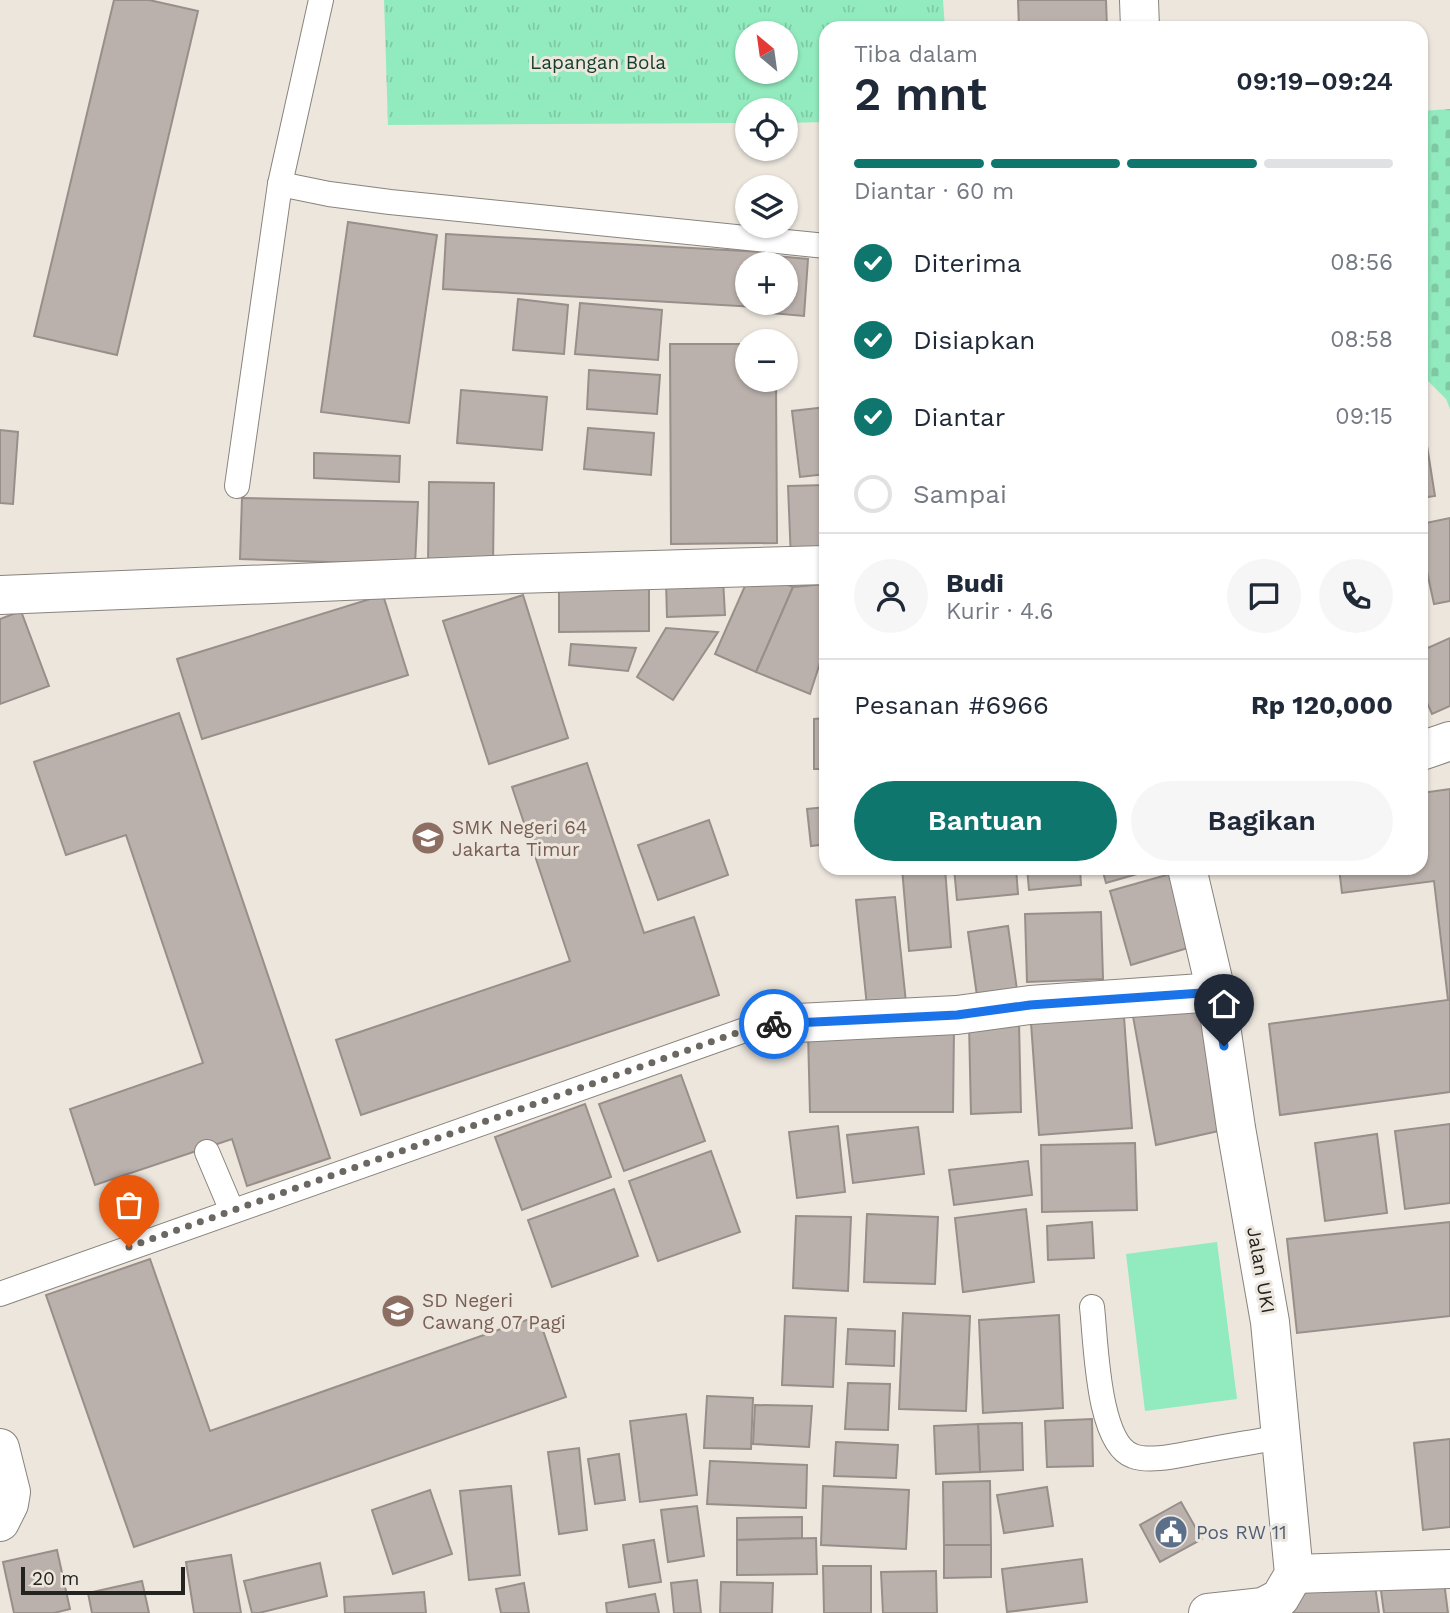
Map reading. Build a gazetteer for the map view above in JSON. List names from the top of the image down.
{
  "streets": {
    "street": ["Jalan UKI"]
  },
  "parks": ["Lapangan Bola"],
  "places": {
    "school or university": ["SMK Negeri 64 Jakarta Timur", "SD Negeri Cawang 07 Pagi"],
    "public building": ["Pos RW 11"]
  },
  "scale_bar": "20 m",
  "north": "top left",
  "page": {
    "map_buttons": ["+", "−"],
    "heading": ["2 mnt", "Tiba dalam", "09:19–09:24"],
    "panel": [
      "Budi",
      "Kurir · 4.6",
      "Pesanan #6966",
      "Rp 120,000"
    ],
    "bar": "Diantar · 60 m",
    "list": [
      ["Diterima", "08:56"],
      ["Disiapkan", "08:58"],
      ["Diantar", "09:15"],
      "Sampai"
    ],
    "buttons": ["Bantuan", "Bagikan"],
    "scale": "20 m"
  }
}
